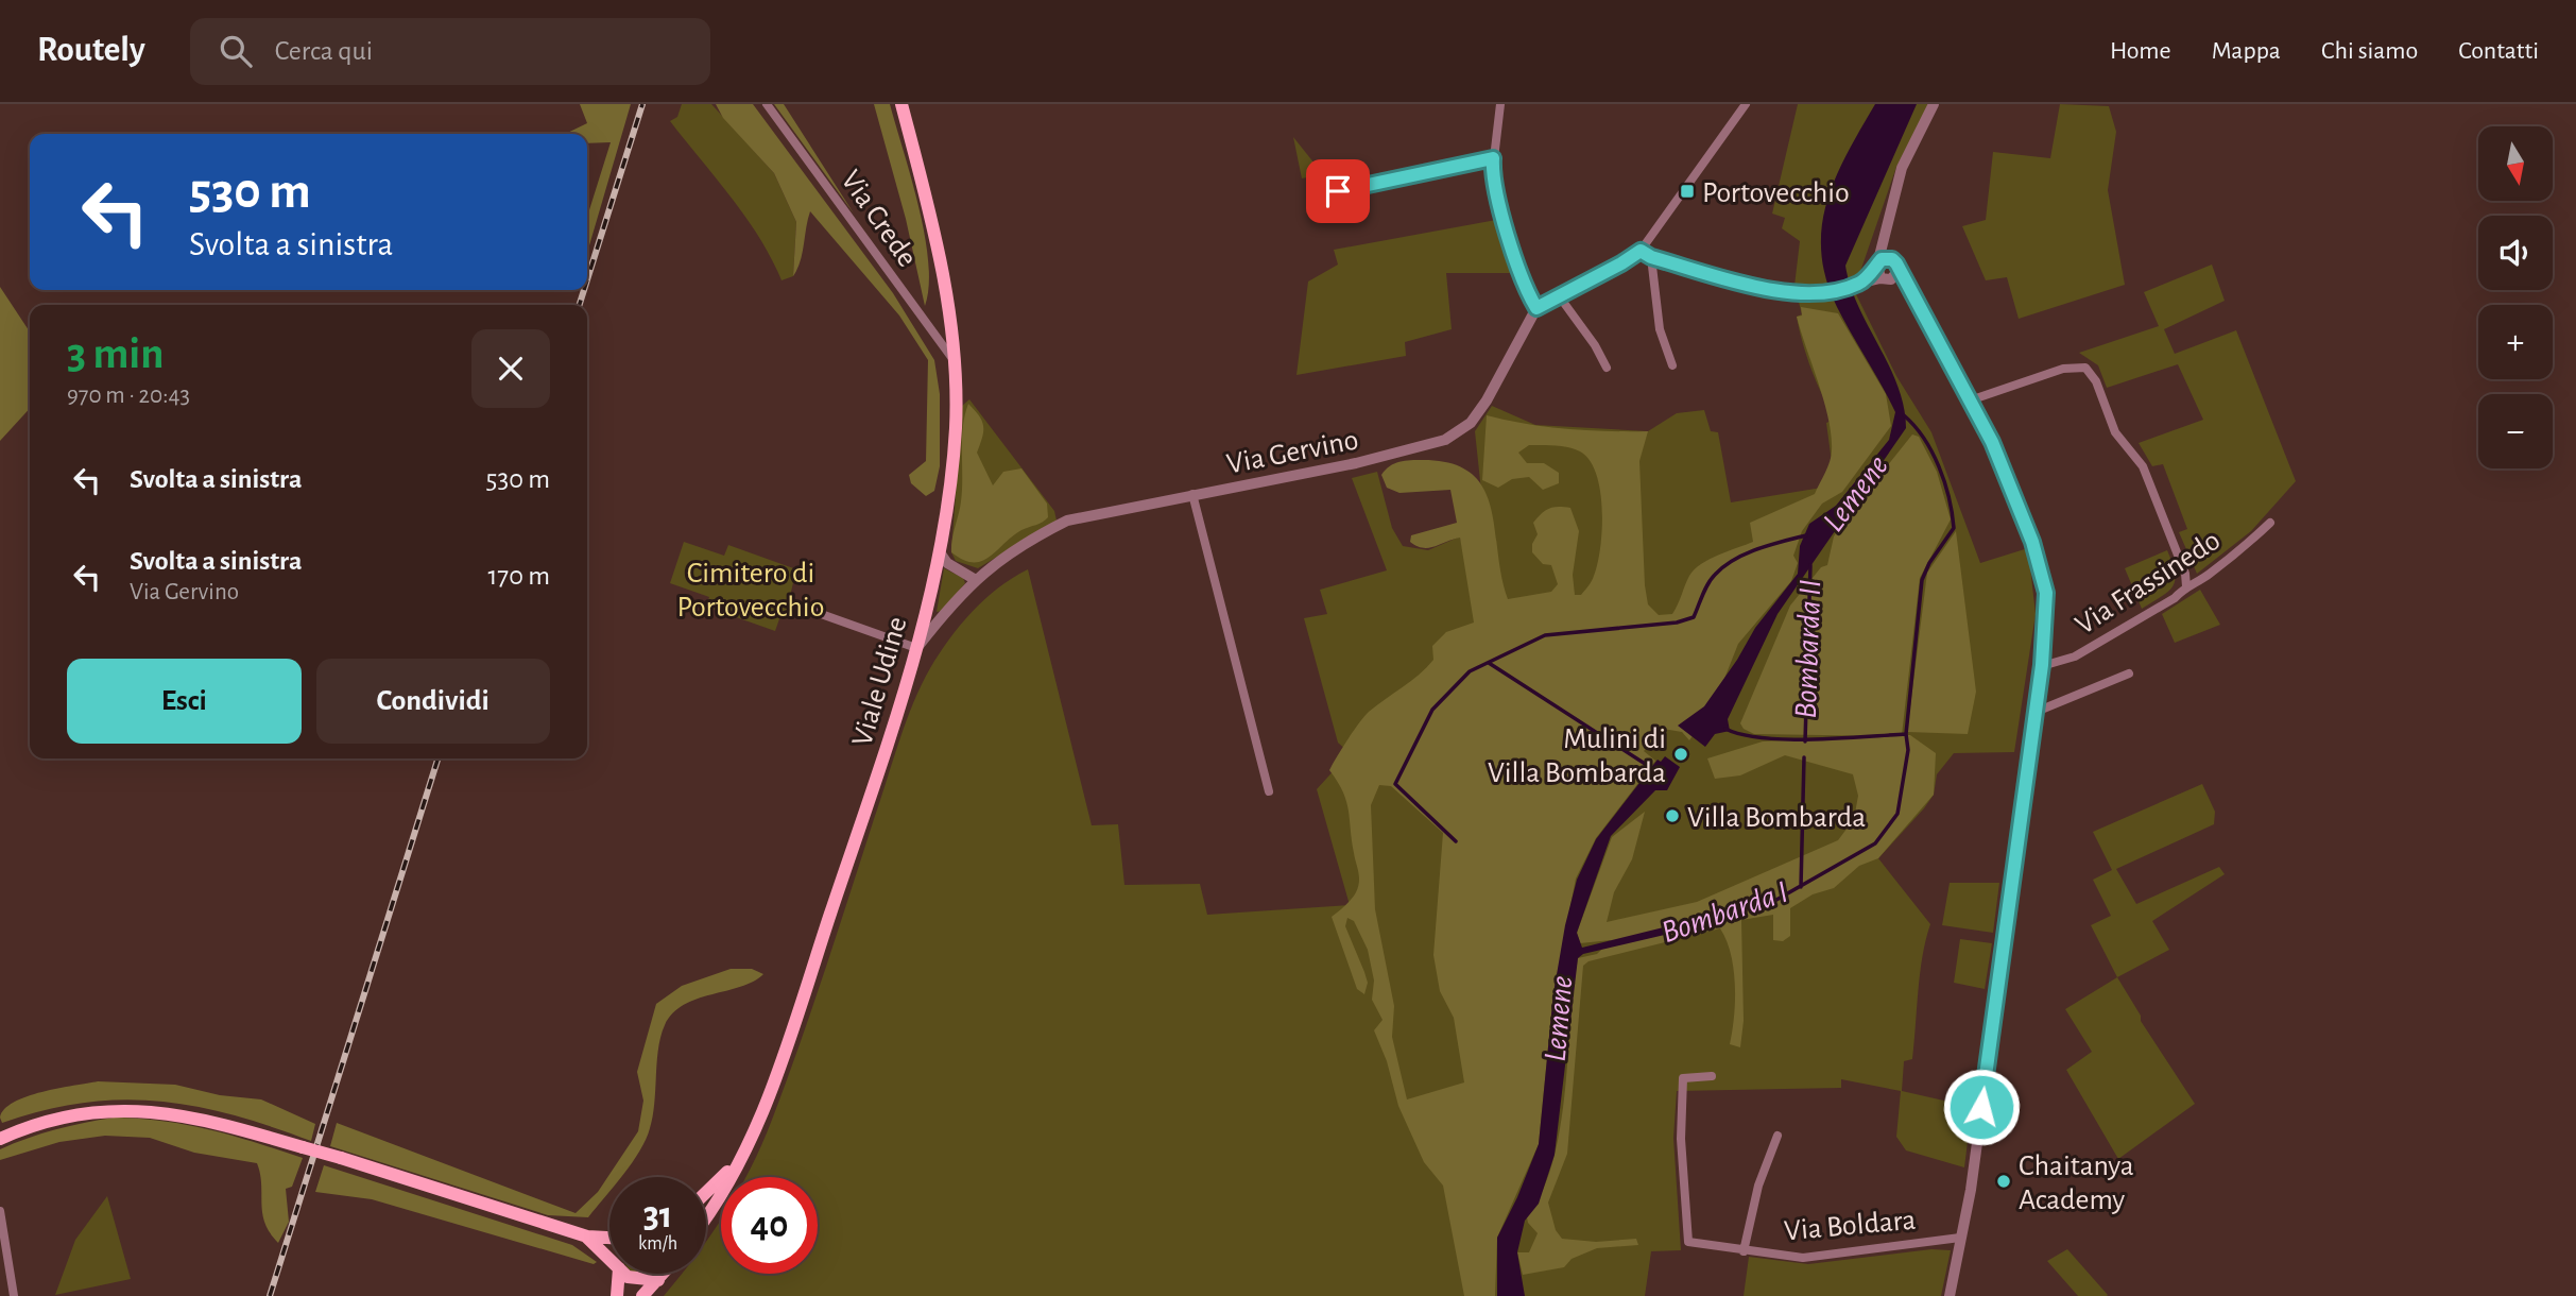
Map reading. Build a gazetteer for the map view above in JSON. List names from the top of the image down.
{
  "streets": {
    "main road": ["Viale Udine"],
    "street": [
      "Via Crede",
      "Via Gervino",
      "Via Frassinedo",
      "Via Boldara"
    ]
  },
  "crossings": [
    ["Via Crede", "Viale Udine"],
    ["Via Gervino", "Viale Udine"],
    ["Via Frassinedo", "Via Boldara"]
  ],
  "water": ["Lemene", "Bombarda II", "Bombarda I"],
  "parks": ["Cimitero di Portovecchio"],
  "places": {
    "transit": ["Portovecchio"],
    "other": ["Mulini di Villa Bombarda", "Villa Bombarda", "Chaitanya Academy"]
  },
  "north": "bottom",
  "page": {
    "header": "Routely",
    "search": "Cerca qui",
    "nav": [
      "Home",
      "Mappa",
      "Chi siamo",
      "Contatti"
    ],
    "map_buttons": ["+", "−"],
    "turn": ["530 m", "Svolta a sinistra"],
    "heading": ["3 min", "970 m · 20:43"],
    "list": [
      {
        "name": "Svolta a sinistra",
        "value": "530 m"
      },
      {
        "name": "Svolta a sinistra",
        "note": "Via Gervino",
        "value": "170 m"
      }
    ],
    "buttons": ["Esci", "Condividi"],
    "speed": "31 km/h",
    "limit": "40"
  }
}
